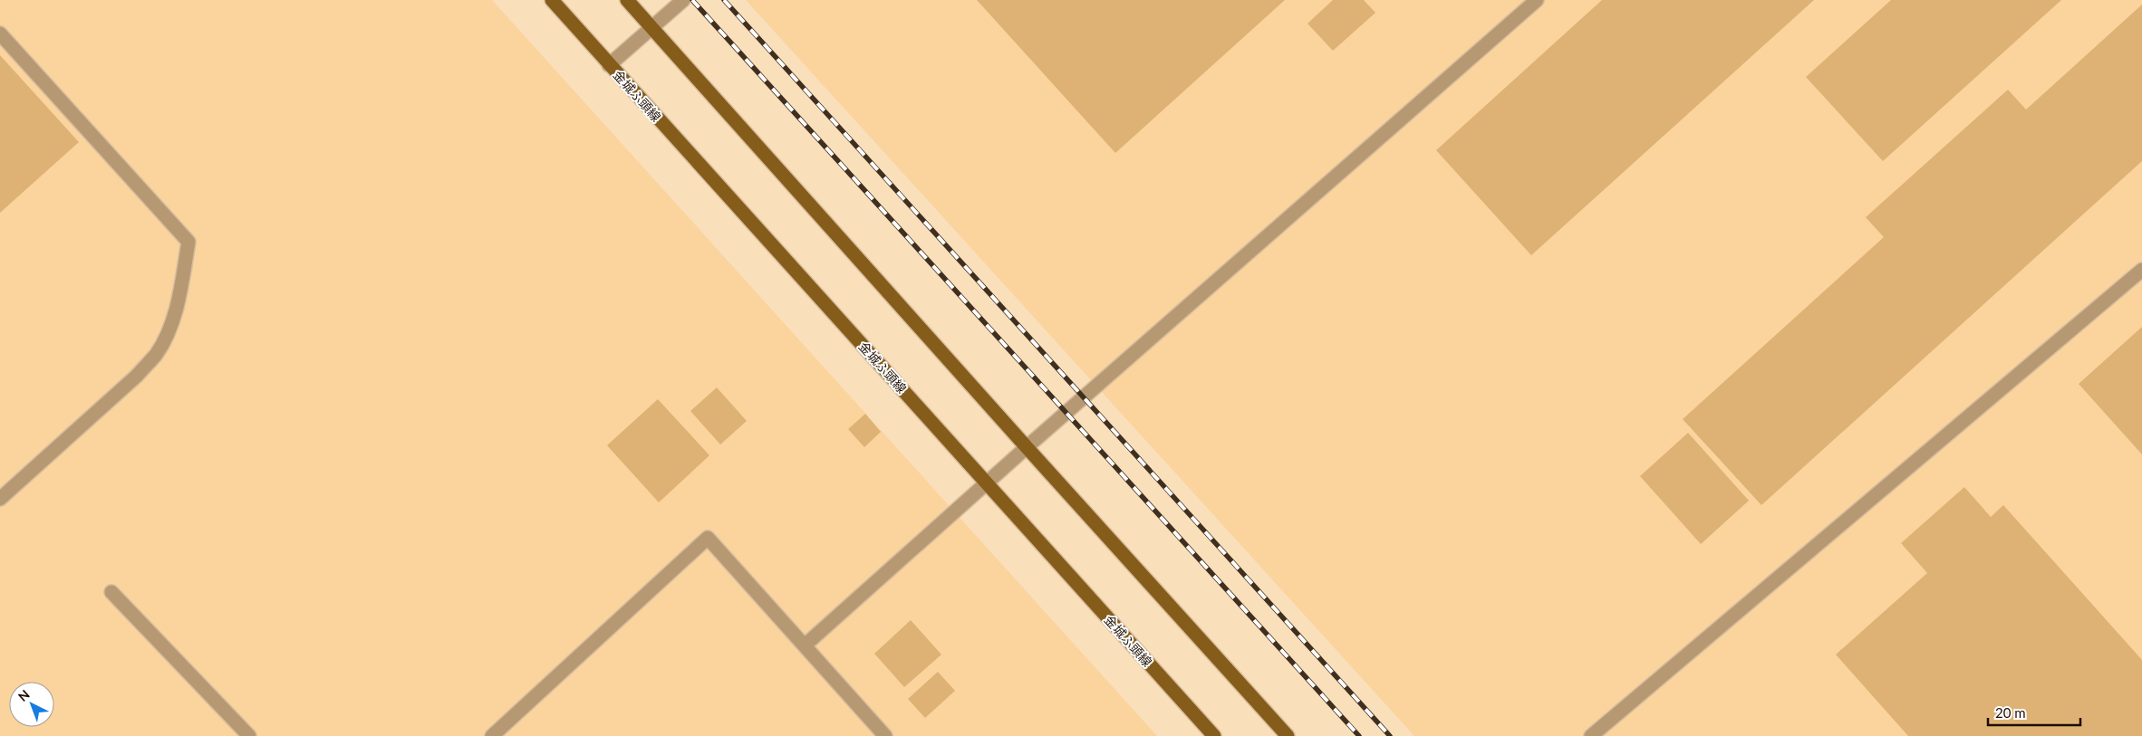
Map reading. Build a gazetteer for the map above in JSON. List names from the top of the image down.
{
  "streets": {
    "main road": ["金城ふ頭線"]
  },
  "scale_bar": "20 m",
  "north": "top left"
}
